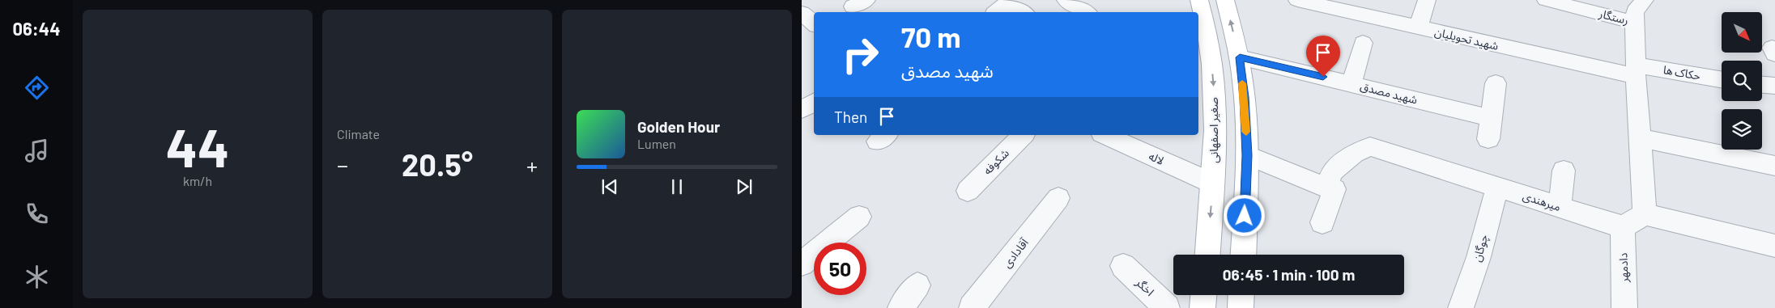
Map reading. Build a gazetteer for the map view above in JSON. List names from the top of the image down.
{
  "streets": {
    "main road": ["صغیر اصفهانی"],
    "street": [
      "رستگار",
      "شهید تحویلیان",
      "حکاک ها",
      "شهید مصدق",
      "لاله",
      "شکوفه",
      "میرهندی",
      "چوگان",
      "آقادادی",
      "دادمهر",
      "اخگر"
    ]
  },
  "crossings": [
    ["شهید تحویلیان", "حکاک ها"],
    ["صغیر اصفهانی", "لاله"],
    ["میرهندی", "چوگان"],
    ["میرهندی", "دادمهر"]
  ],
  "north": "bottom right",
  "page": {
    "tabs": "06:44",
    "tile": [
      ["44", "km/h"],
      "Climate"
    ],
    "turn": ["70 m", "شهید مصدق"],
    "then": "Then",
    "song": ["Golden Hour", "Lumen"],
    "heat": ["−", "20.5°", "+"],
    "limit": "50",
    "trip": "06:45 · 1 min · 100 m"
  }
}
